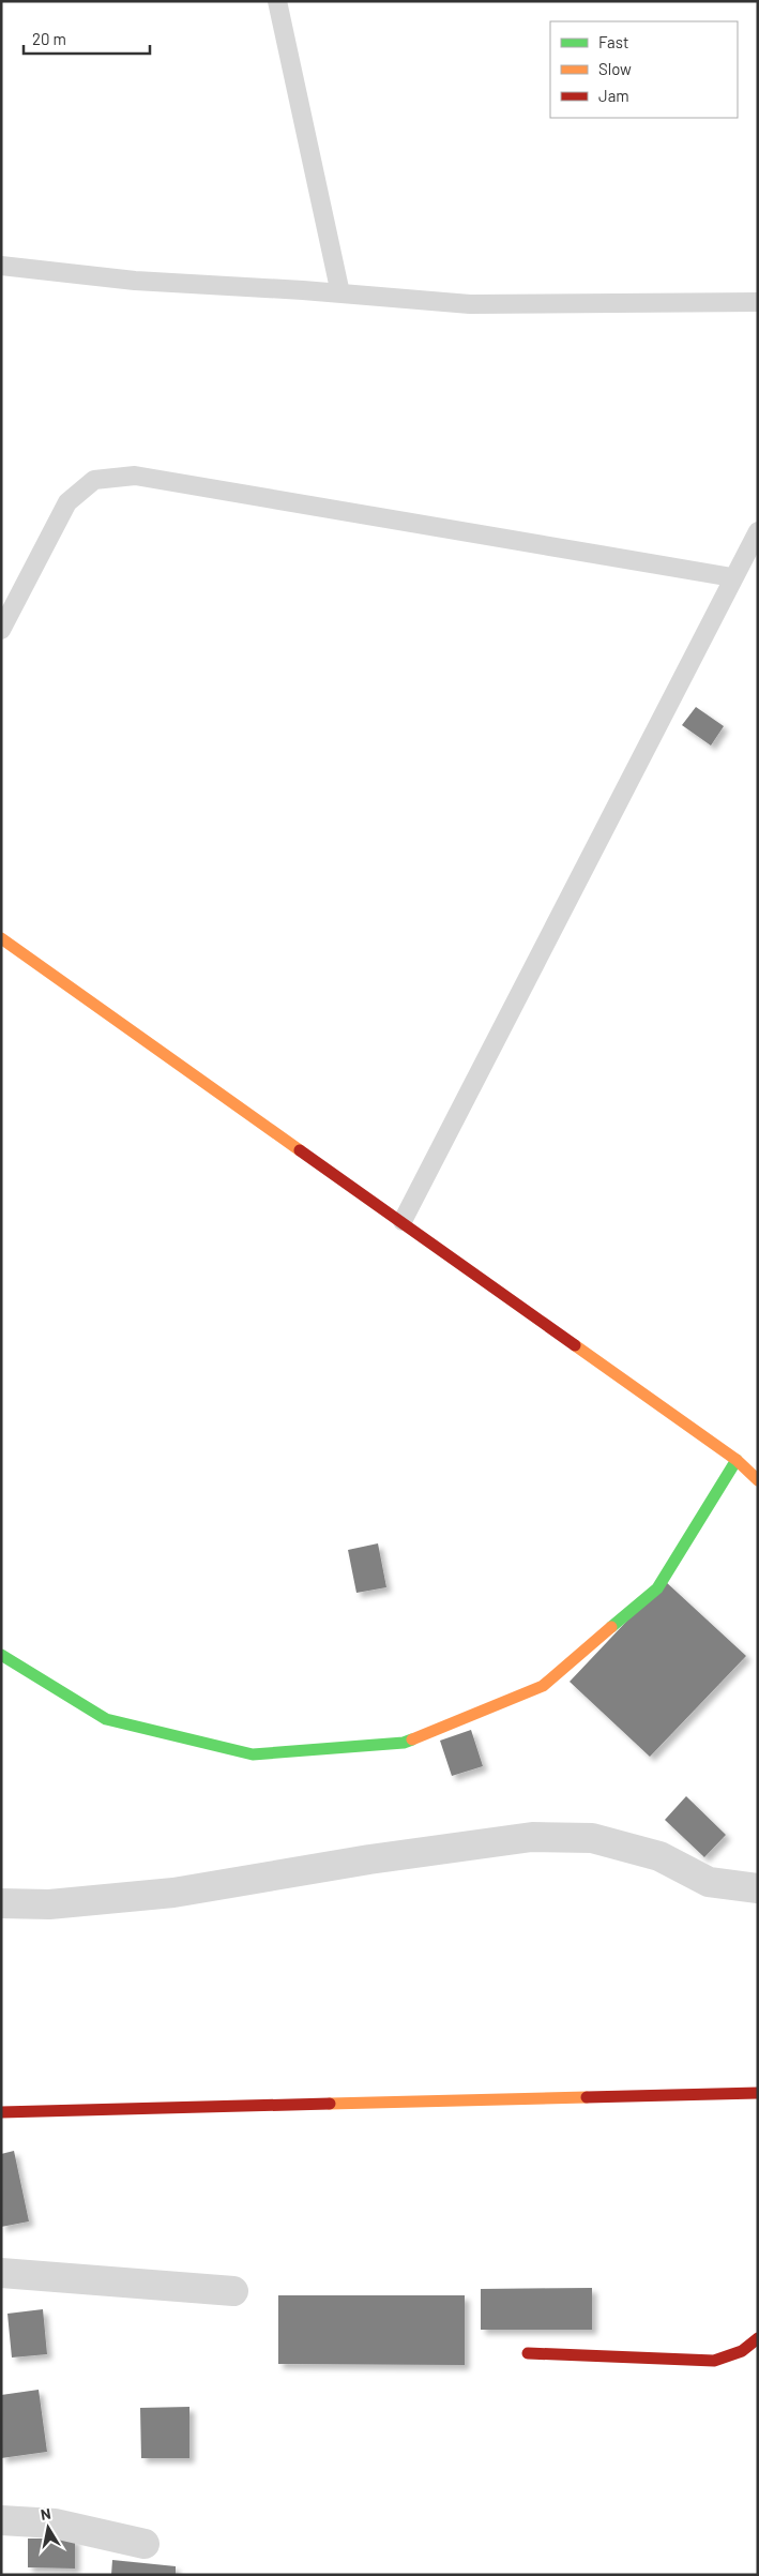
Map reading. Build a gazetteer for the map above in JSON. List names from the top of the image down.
{
  "legend": ["Fast", "Slow", "Jam"],
  "scale_bar": "20 m",
  "north": "top"
}
